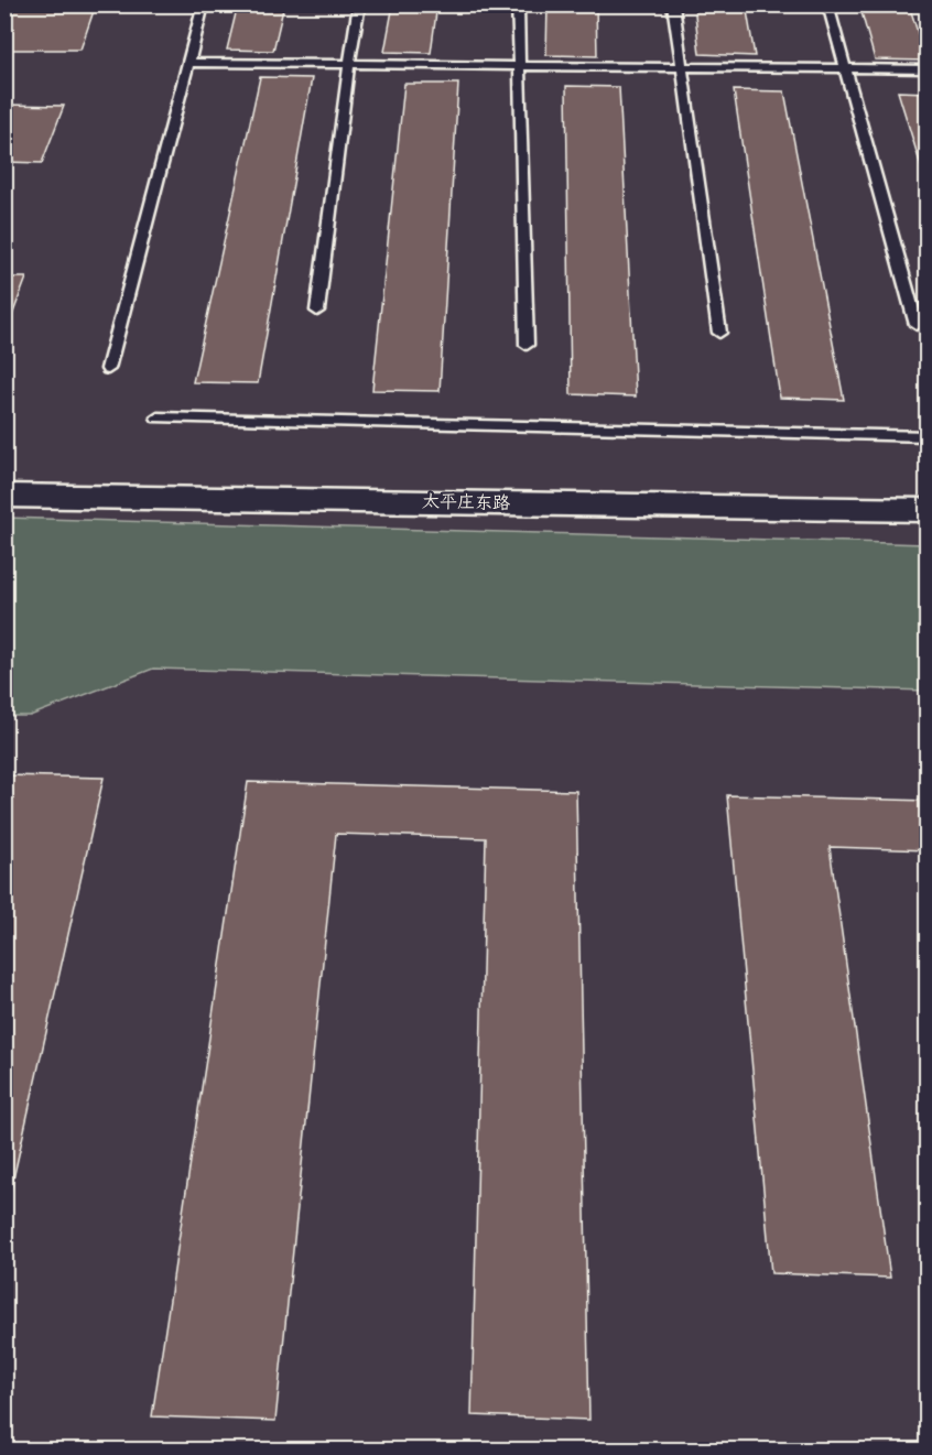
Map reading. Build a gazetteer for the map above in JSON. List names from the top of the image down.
{
  "streets": {
    "street": ["太平庄东路"]
  }
}
